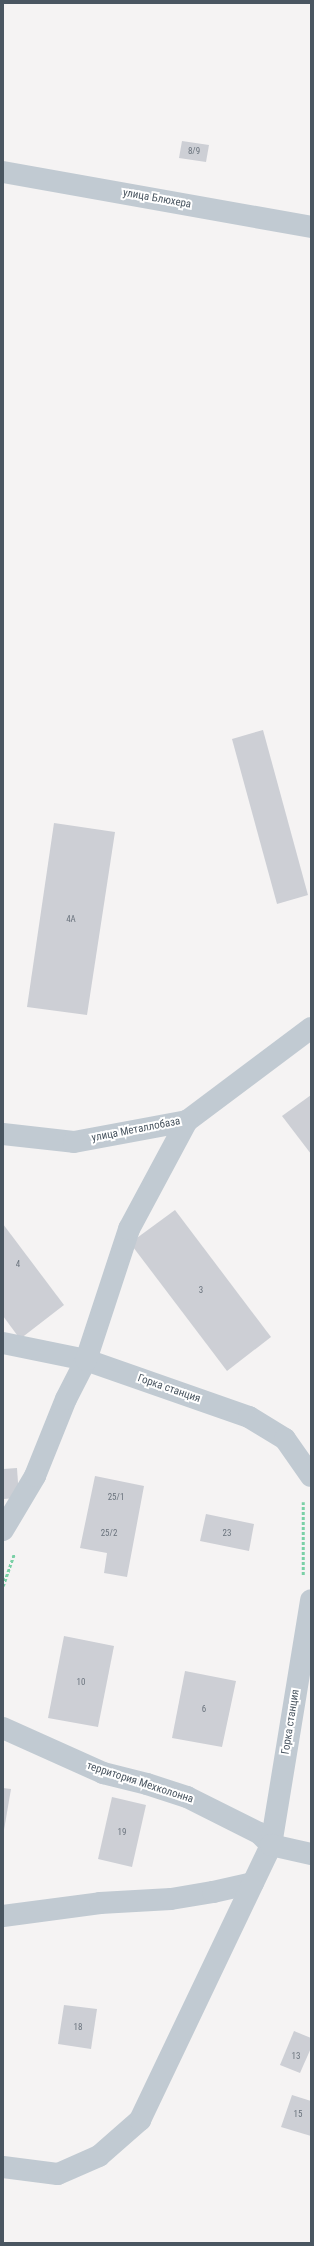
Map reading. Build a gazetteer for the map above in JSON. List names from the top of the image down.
{
  "streets": {
    "street": [
      "улица Блюхера",
      "улица Металлобаза",
      "Горка станция",
      "территория Мехколонна"
    ]
  },
  "crossings": [
    ["Горка станция", "территория Мехколонна"]
  ],
  "house_numbers": [
    "8/9",
    "4А",
    "4",
    "3",
    "25/1",
    "25/2",
    "23",
    "10",
    "6",
    "19",
    "18",
    "13",
    "15"
  ]
}
